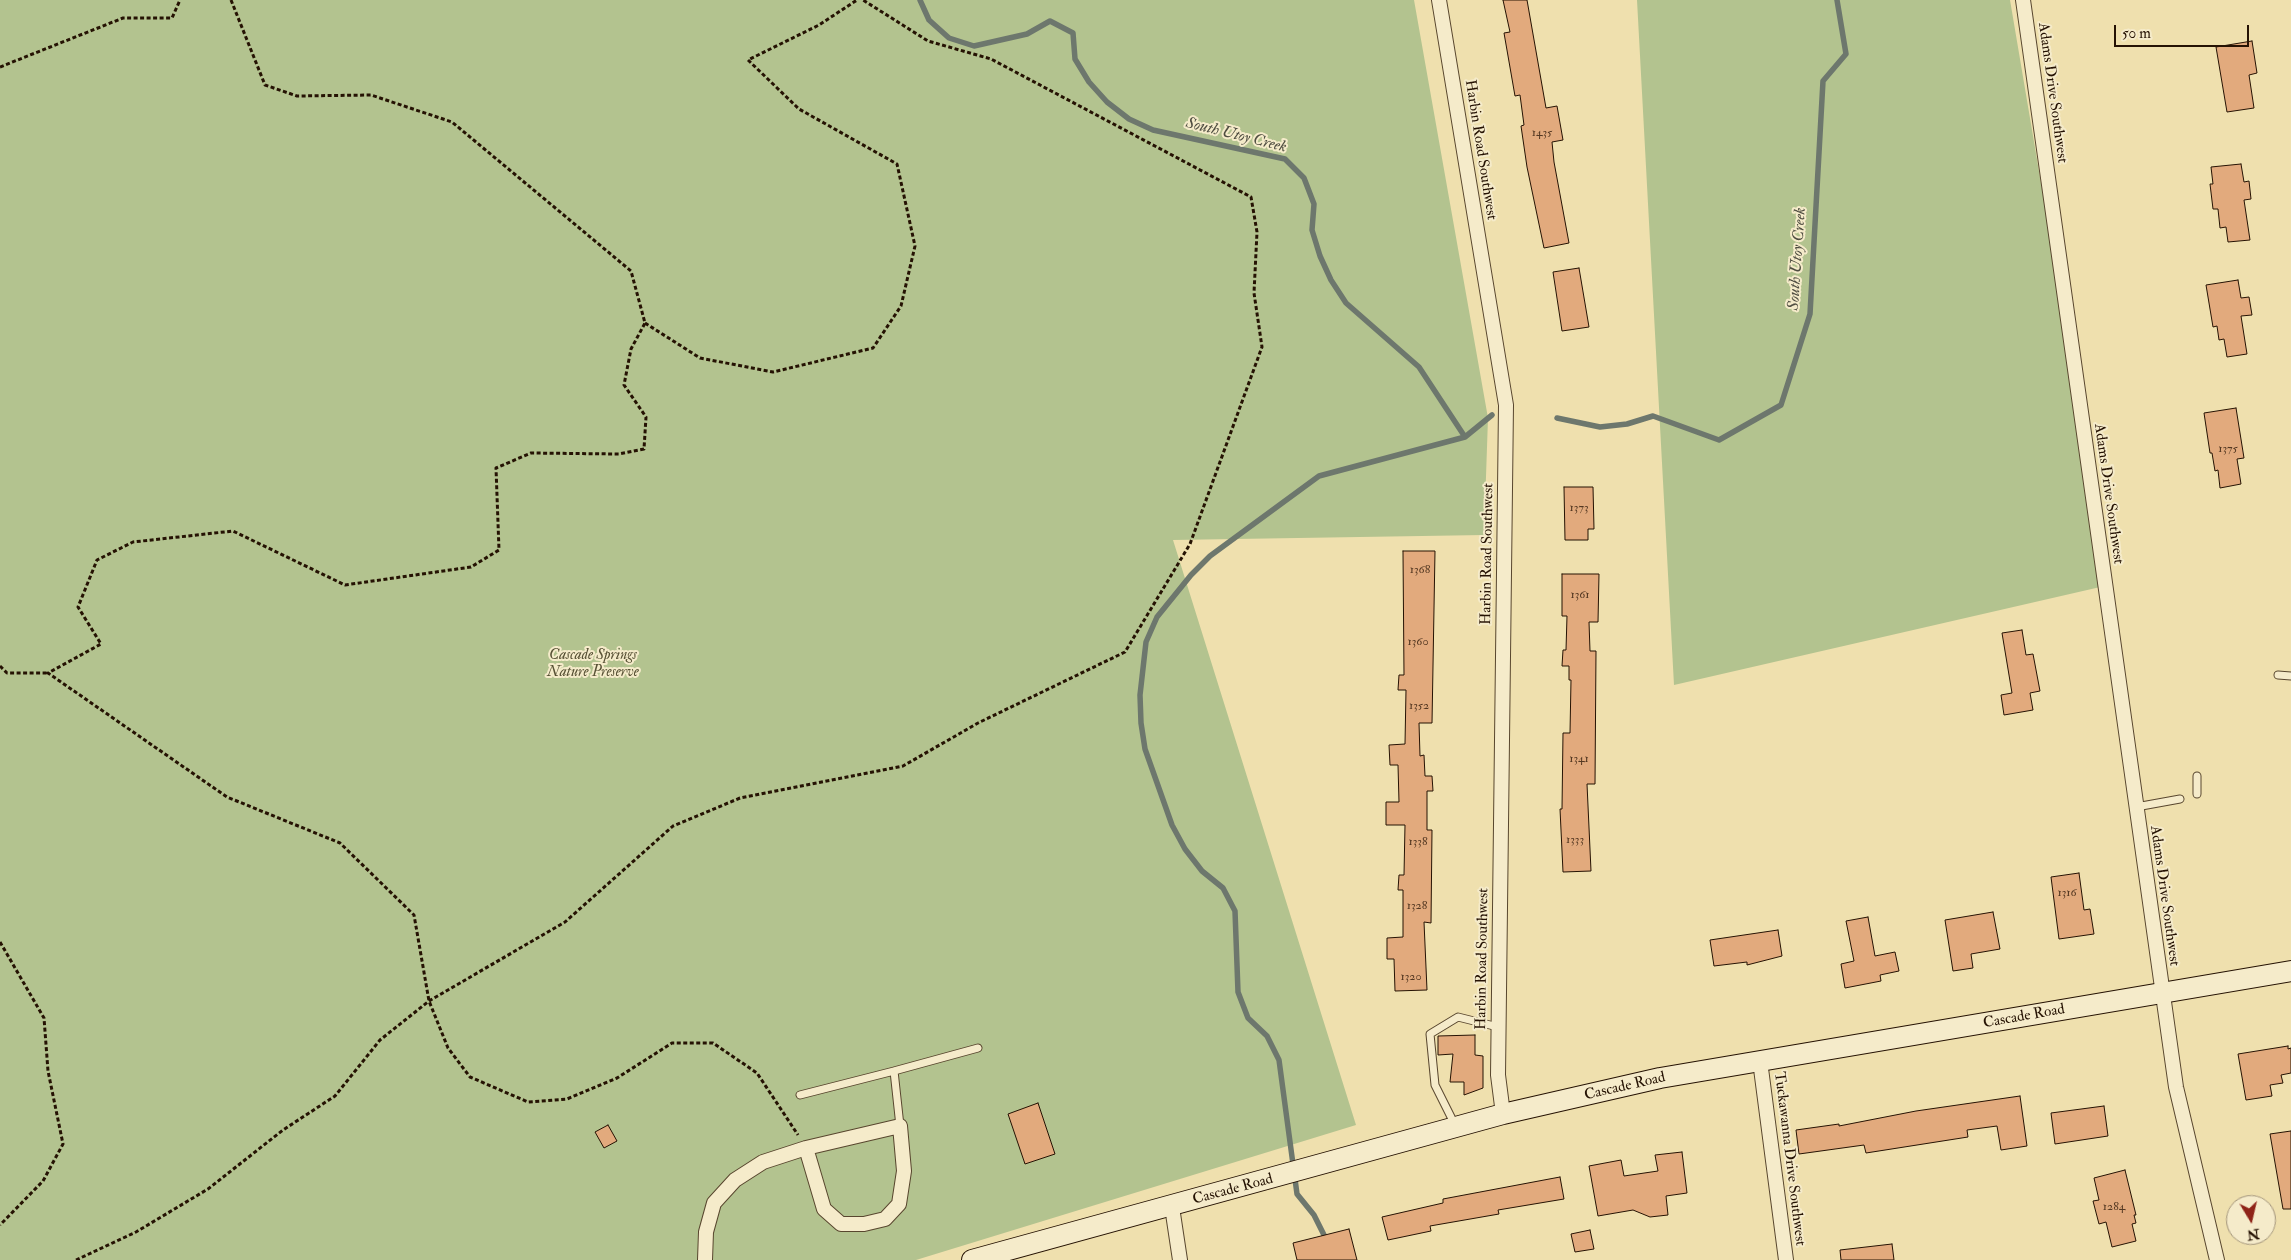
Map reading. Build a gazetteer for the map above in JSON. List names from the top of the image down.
{
  "streets": {
    "main road": ["Cascade Road"],
    "street": ["Adams Drive Southwest", "Harbin Road Southwest", "Tuckawanna Drive Southwest"]
  },
  "crossings": [
    ["Adams Drive Southwest", "Cascade Road"],
    ["Harbin Road Southwest", "Cascade Road"],
    ["Cascade Road", "Tuckawanna Drive Southwest"]
  ],
  "water": ["South Utoy Creek"],
  "parks": ["Cascade Springs Nature Preserve"],
  "house_numbers": [
    "1435",
    "1375",
    "1373",
    "1368",
    "1361",
    "1360",
    "1352",
    "1341",
    "1333",
    "1338",
    "1316",
    "1328",
    "1320",
    "1284"
  ],
  "scale_bar": "50 m",
  "north": "bottom"
}
